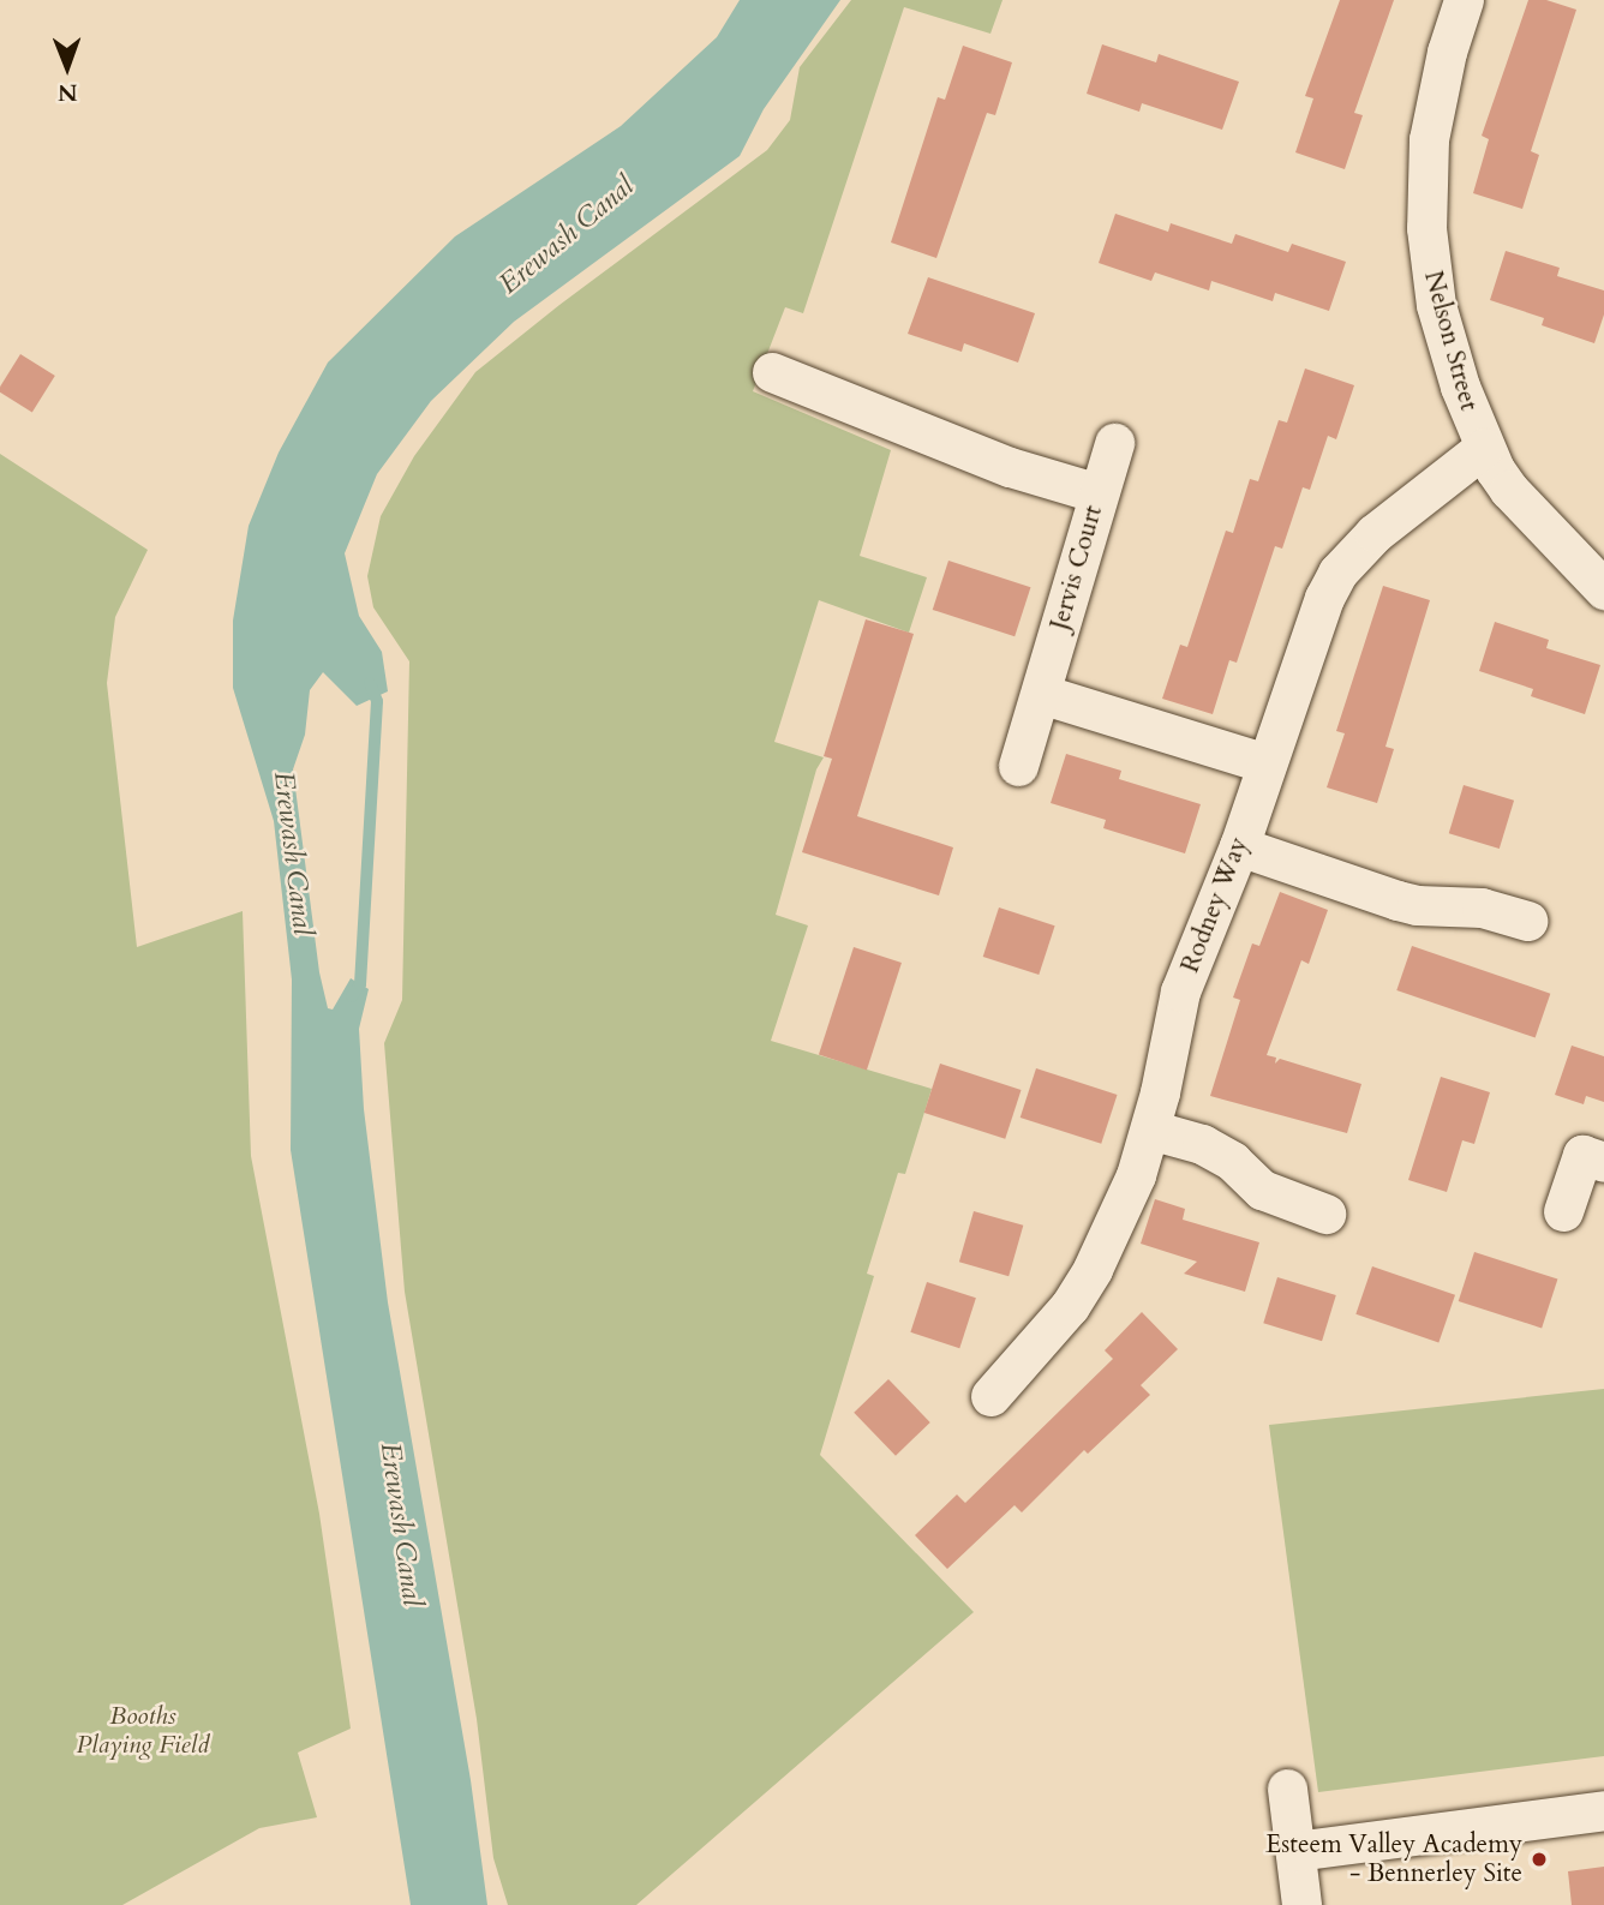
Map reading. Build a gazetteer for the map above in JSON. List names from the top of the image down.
{
  "streets": {
    "street": ["Nelson Street", "Jervis Court", "Rodney Way"]
  },
  "crossings": [
    ["Nelson Street", "Rodney Way"]
  ],
  "water": ["Erewash Canal"],
  "parks": ["Booths Playing Field"],
  "places": ["Esteem Valley Academy - Bennerley Site"],
  "north": "bottom"
}
